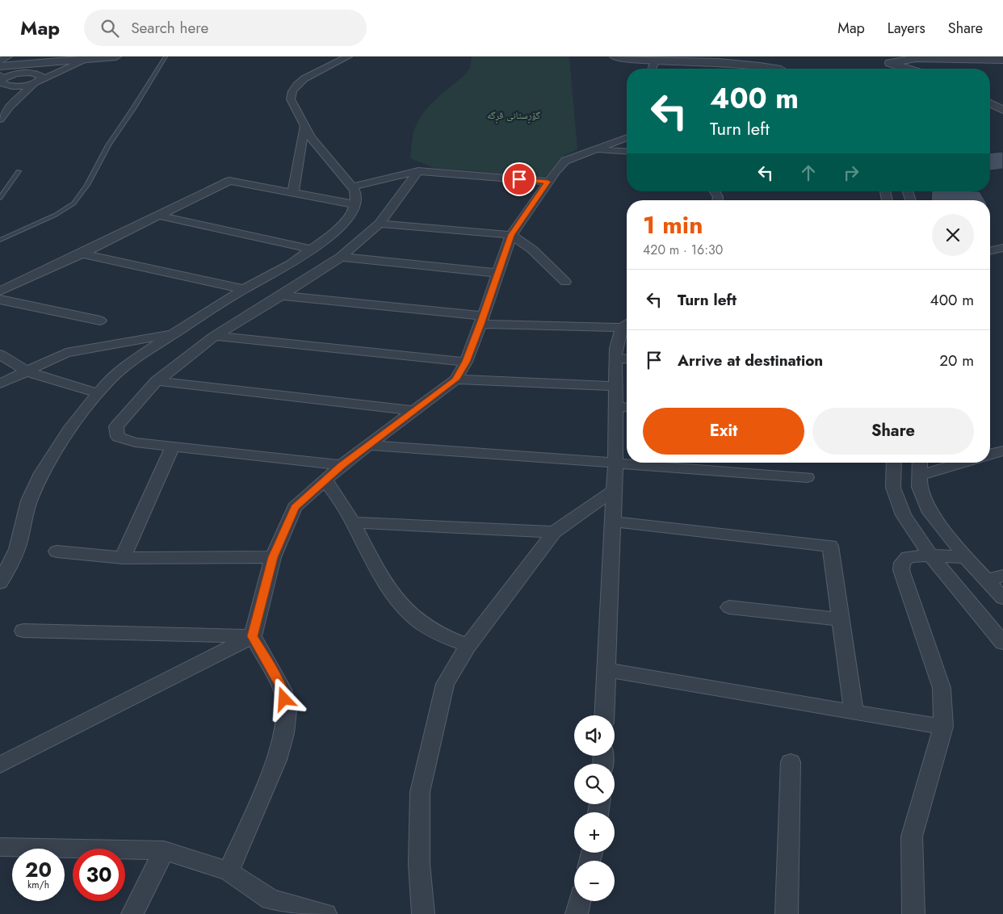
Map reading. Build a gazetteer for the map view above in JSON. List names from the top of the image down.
{
  "parks": ["گۆڕستانی قڕگە"],
  "page": {
    "header": "Map",
    "search": "Search here",
    "nav": ["Map", "Layers", "Share"],
    "turn": ["400 m", "Turn left"],
    "heading": ["1 min", "420 m · 16:30"],
    "list": [
      {
        "name": "Turn left",
        "value": "400 m"
      },
      {
        "name": "Arrive at destination",
        "value": "20 m"
      }
    ],
    "buttons": ["Exit", "Share"],
    "map_buttons": ["+", "−"],
    "speed": "20 km/h",
    "limit": "30"
  }
}
